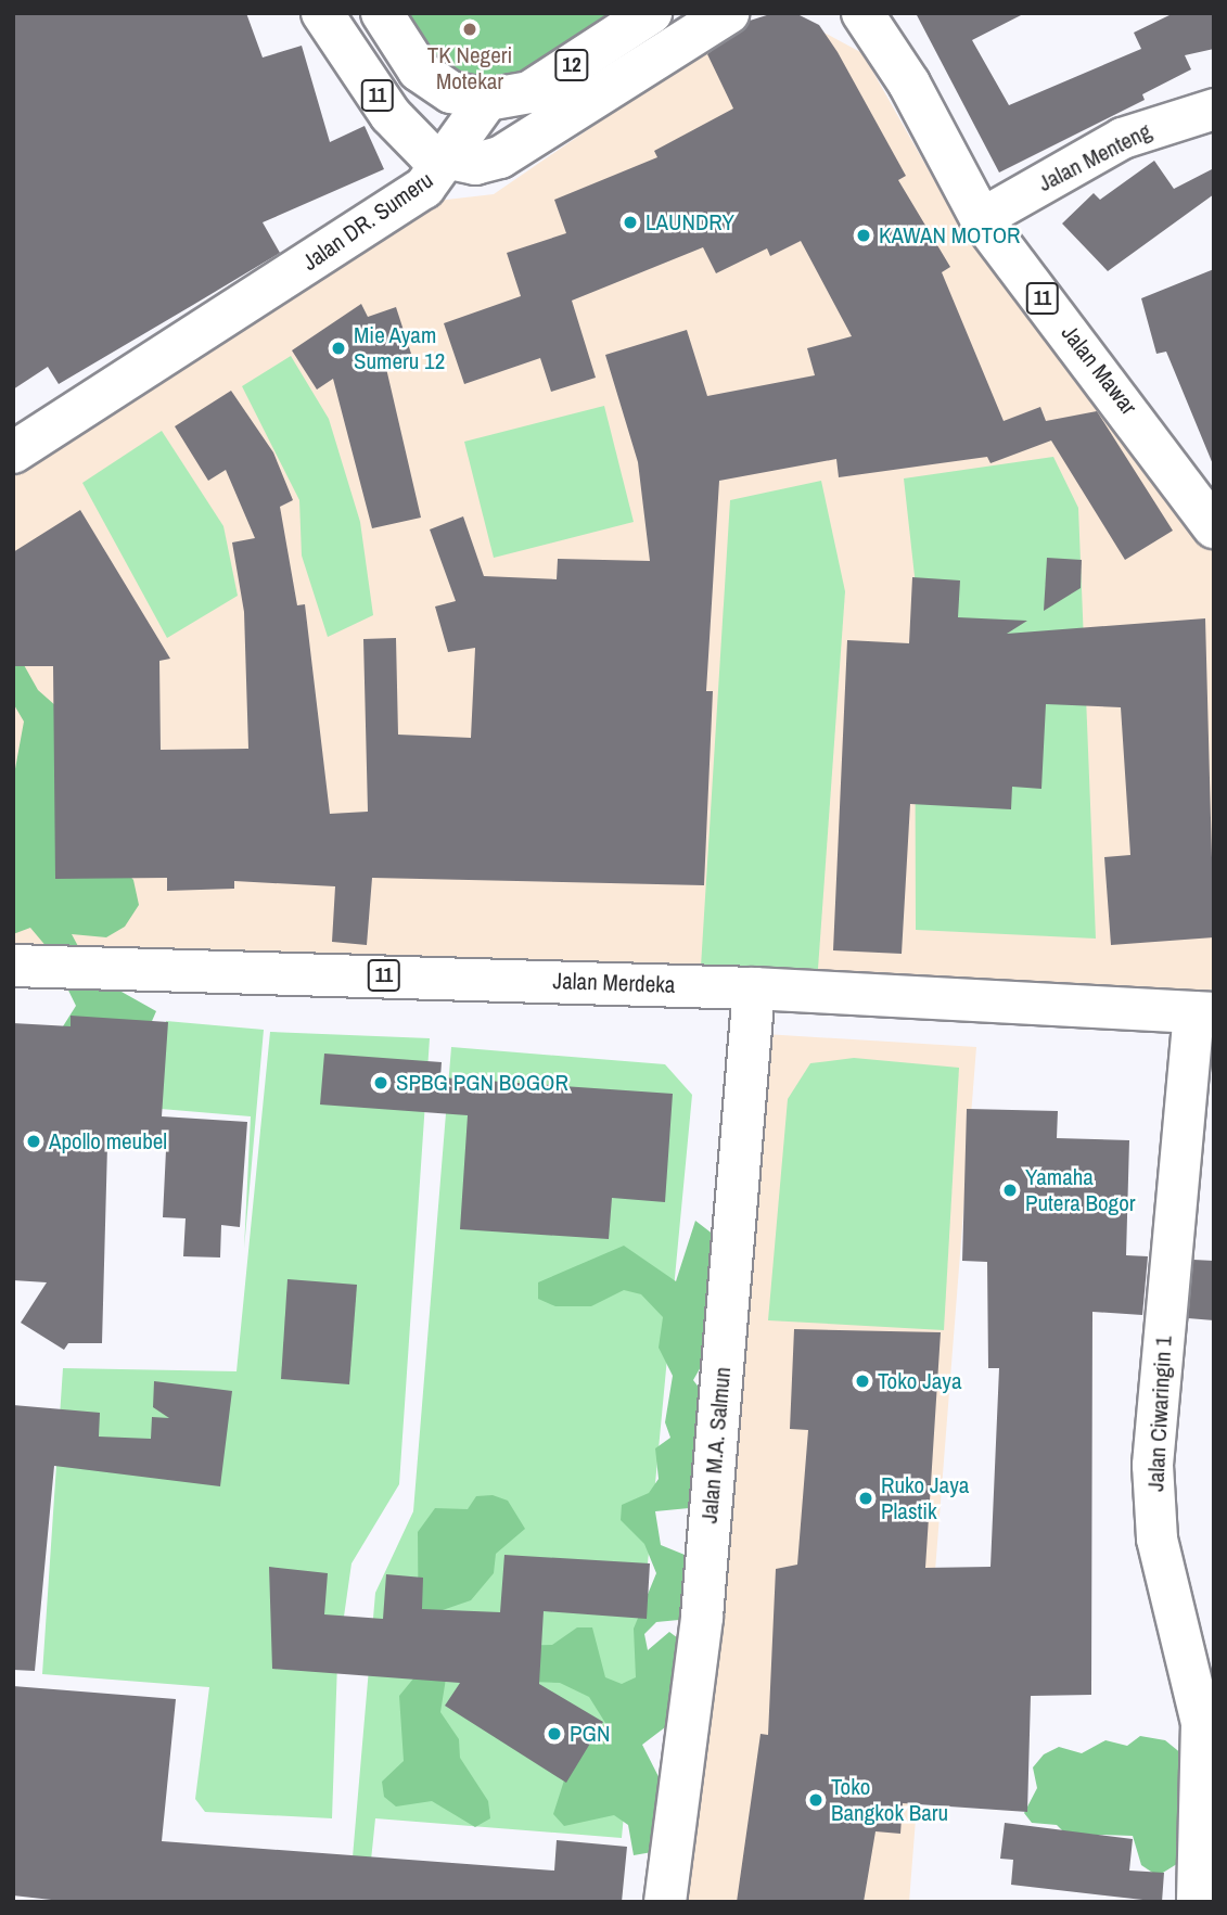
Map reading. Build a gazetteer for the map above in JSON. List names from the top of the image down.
{
  "streets": {
    "main road": [
      "12",
      "11",
      "Jalan DR. Sumeru",
      "Jalan Mawar",
      "Jalan Merdeka",
      "Jalan M.A. Salmun"
    ],
    "street": ["Jalan Menteng", "Jalan Ciwaringin 1"]
  },
  "crossings": [
    ["12", "11"],
    ["11", "Jalan DR. Sumeru"],
    ["11", "Jalan Mawar"],
    ["Jalan Menteng", "Jalan Mawar"],
    ["Jalan Merdeka", "Jalan Ciwaringin 1"],
    ["Jalan Merdeka", "Jalan M.A. Salmun"]
  ],
  "places": [
    "TK Negeri Motekar",
    "LAUNDRY",
    "KAWAN MOTOR",
    "Mie Ayam Sumeru 12",
    "SPBG PGN BOGOR",
    "Apollo meubel",
    "Yamaha Putera Bogor",
    "Toko Jaya",
    "Ruko Jaya Plastik",
    "PGN",
    "Toko Bangkok Baru"
  ]
}
